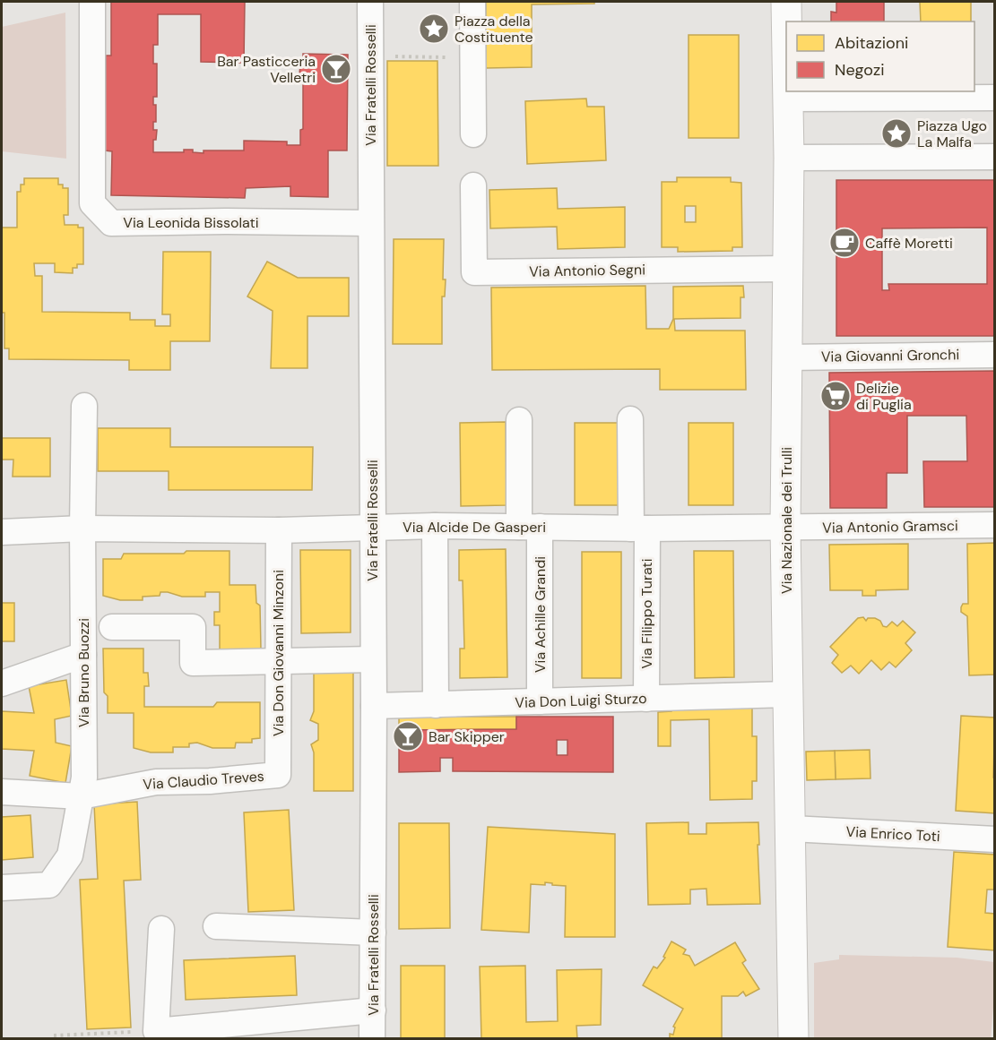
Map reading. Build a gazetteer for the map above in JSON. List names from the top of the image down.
{
  "streets": {
    "street": [
      "Via Fratelli Rosselli",
      "Via Leonida Bissolati",
      "Via Antonio Segni",
      "Via Giovanni Gronchi",
      "Via Nazionale dei Trulli",
      "Via Alcide De Gasperi",
      "Via Antonio Gramsci",
      "Via Filippo Turati",
      "Via Achille Grandi",
      "Via Don Giovanni Minzoni",
      "Via Bruno Buozzi",
      "Via Don Luigi Sturzo",
      "Via Claudio Treves",
      "Via Enrico Toti"
    ]
  },
  "crossings": [
    ["Via Fratelli Rosselli", "Via Leonida Bissolati"],
    ["Via Fratelli Rosselli", "Via Alcide De Gasperi"],
    ["Via Fratelli Rosselli", "Via Don Luigi Sturzo"],
    ["Via Antonio Segni", "Via Nazionale dei Trulli"],
    ["Via Giovanni Gronchi", "Via Nazionale dei Trulli"],
    ["Via Nazionale dei Trulli", "Via Alcide De Gasperi"],
    ["Via Nazionale dei Trulli", "Via Antonio Gramsci"],
    ["Via Nazionale dei Trulli", "Via Don Luigi Sturzo"],
    ["Via Nazionale dei Trulli", "Via Enrico Toti"],
    ["Via Alcide De Gasperi", "Via Antonio Gramsci"],
    ["Via Alcide De Gasperi", "Via Filippo Turati"],
    ["Via Alcide De Gasperi", "Via Achille Grandi"],
    ["Via Alcide De Gasperi", "Via Don Giovanni Minzoni"],
    ["Via Alcide De Gasperi", "Via Bruno Buozzi"],
    ["Via Filippo Turati", "Via Don Luigi Sturzo"],
    ["Via Achille Grandi", "Via Don Luigi Sturzo"],
    ["Via Don Giovanni Minzoni", "Via Claudio Treves"],
    ["Via Bruno Buozzi", "Via Claudio Treves"]
  ],
  "places": {
    "place": ["Piazza della Costituente", "Piazza Ugo La Malfa"],
    "bar": ["Bar Pasticceria Velletri", "Bar Skipper"],
    "cafe": ["Caffè Moretti"],
    "supermarket": ["Delizie di Puglia"]
  },
  "legend": ["Abitazioni", "Negozi"]
}
